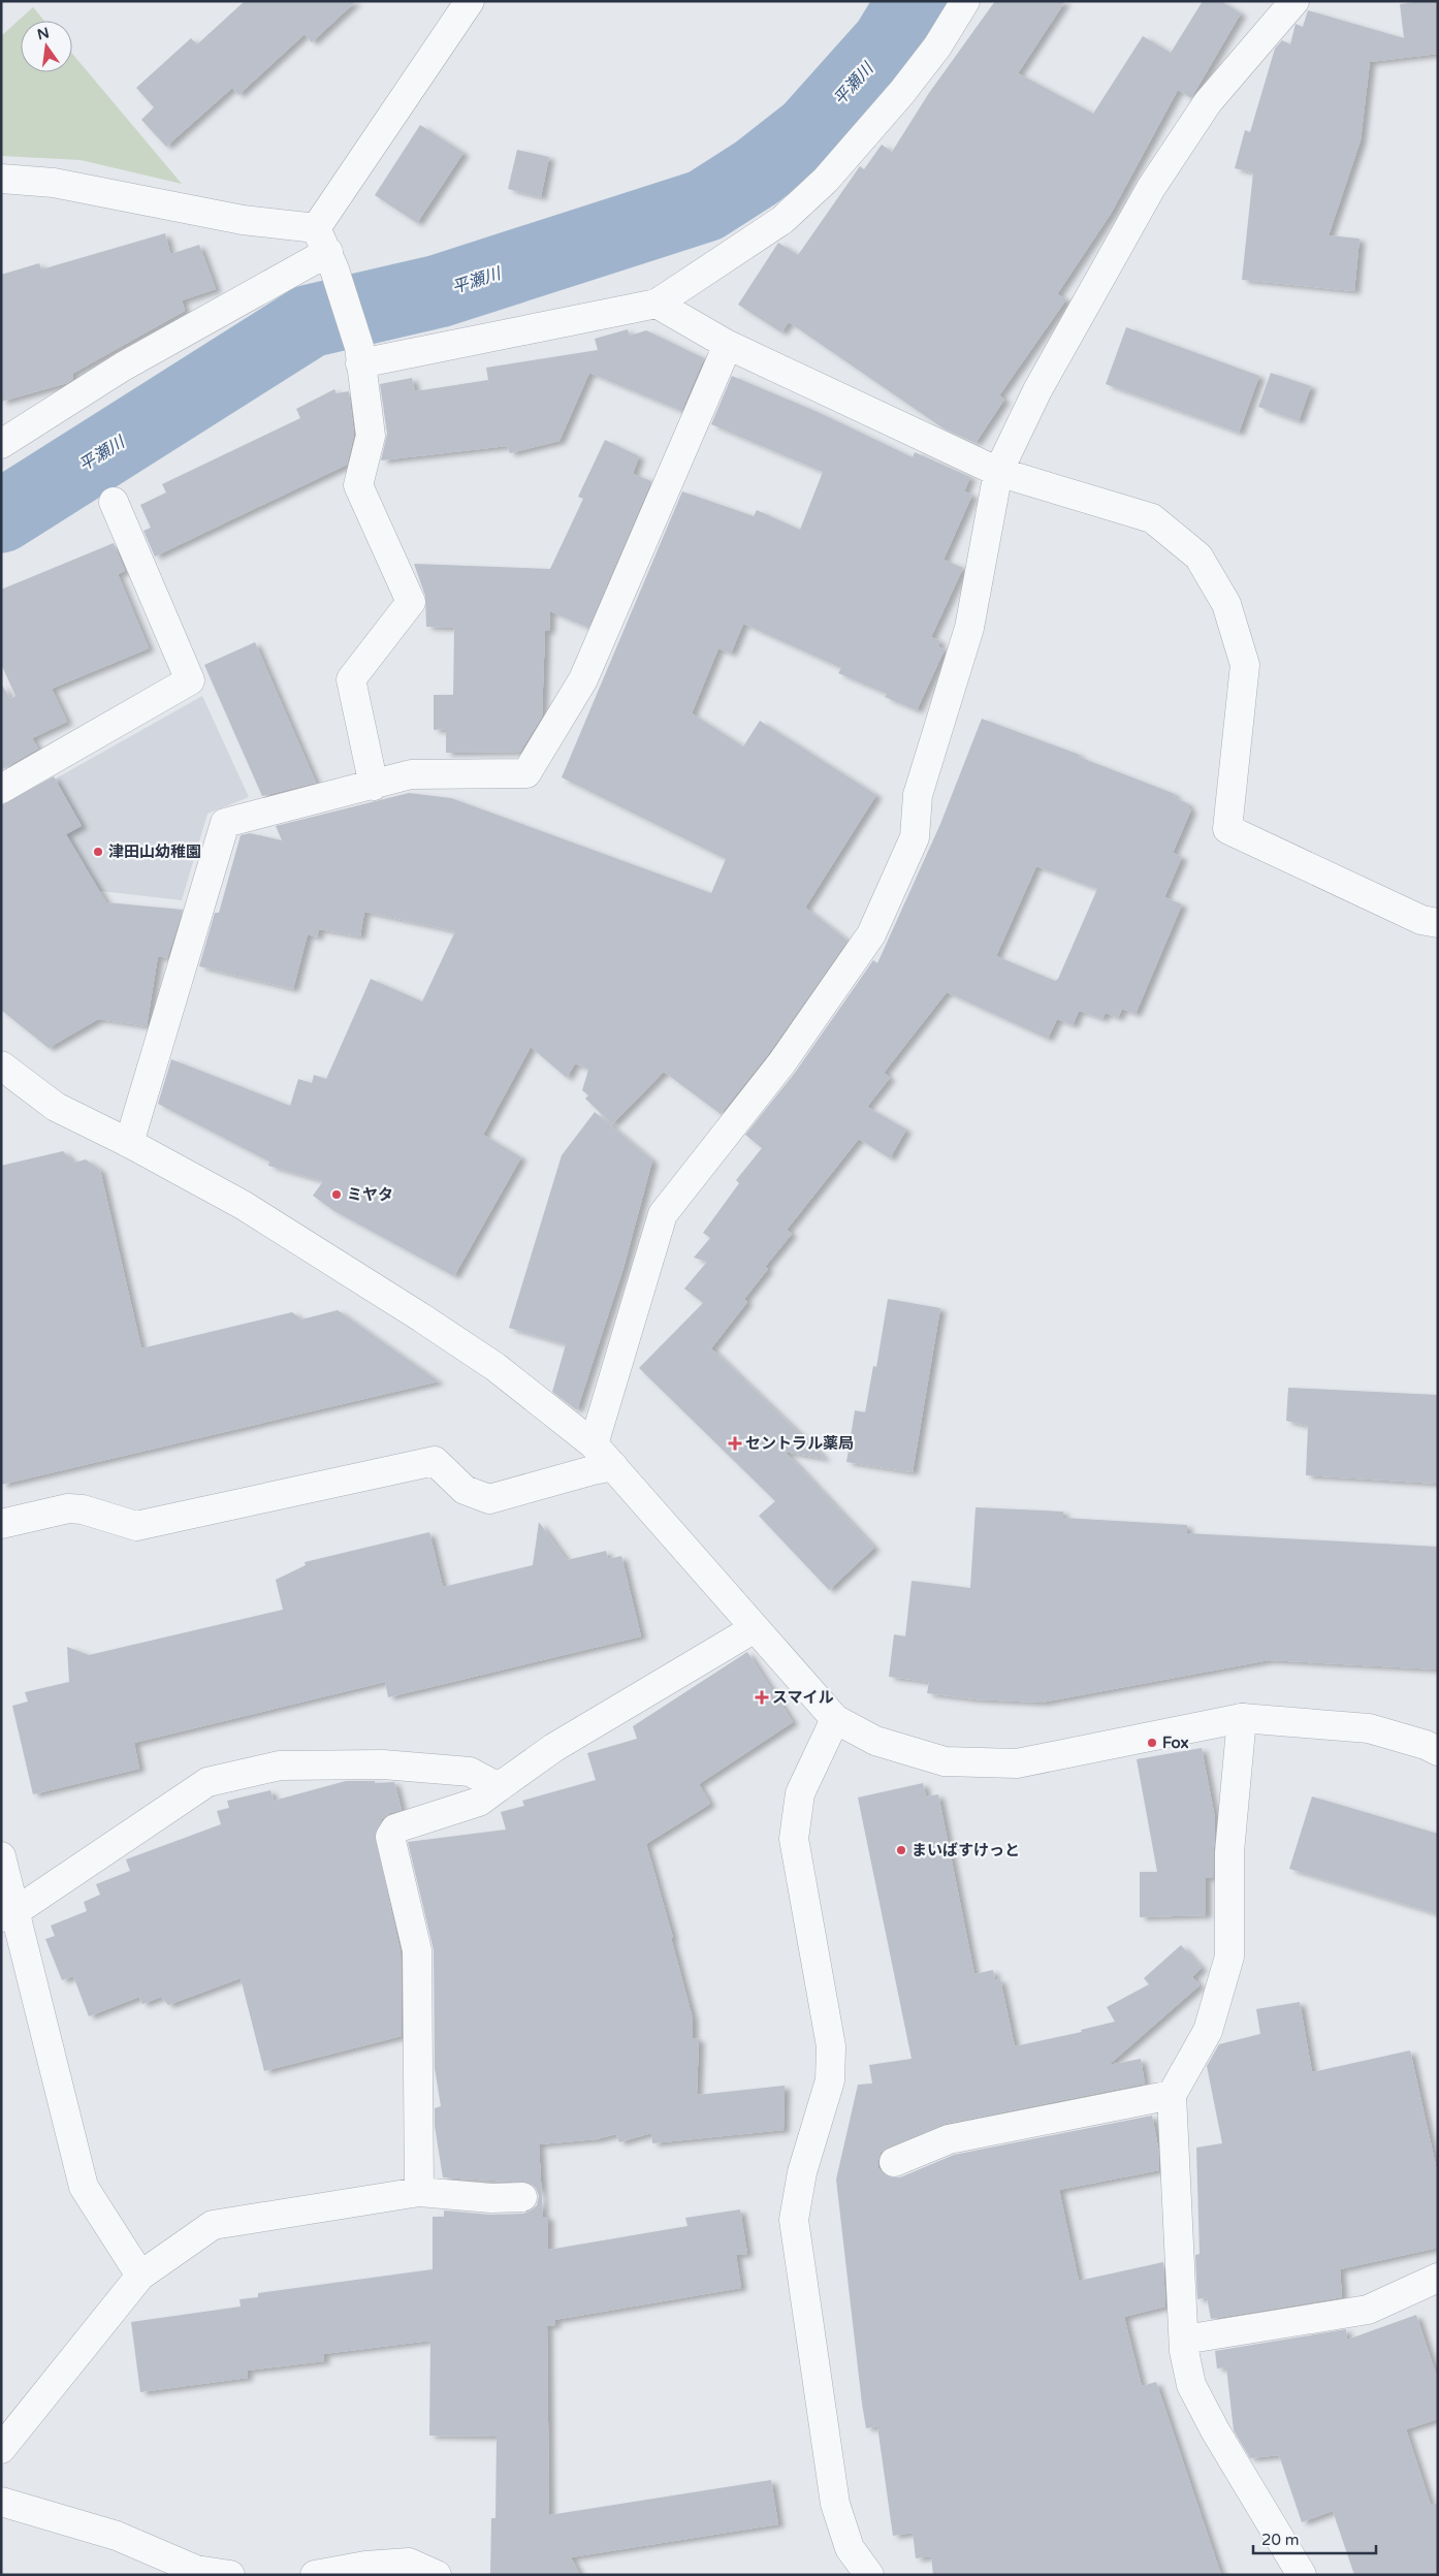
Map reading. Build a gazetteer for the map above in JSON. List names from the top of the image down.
{
  "water": ["平瀬川"],
  "places": {
    "other": [
      "津田山幼稚園",
      "ミヤタ",
      "Fox",
      "まいばすけっと"
    ],
    "health": ["セントラル薬局", "スマイル"]
  },
  "scale_bar": "20 m",
  "north": "top"
}
